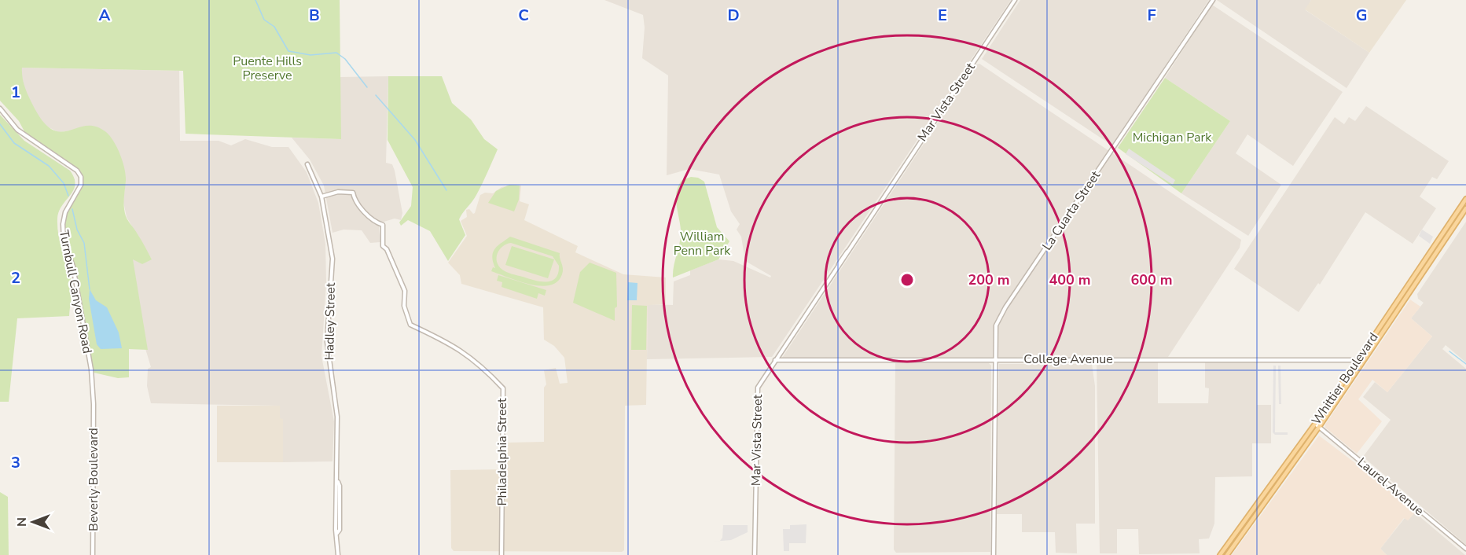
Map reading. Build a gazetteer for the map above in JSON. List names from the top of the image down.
{
  "streets": {
    "main road": ["Whittier Boulevard"],
    "street": [
      "Mar Vista Street",
      "La Cuarta Street",
      "Turnbull Canyon Road",
      "Hadley Street",
      "College Avenue",
      "Philadelphia Street",
      "Beverly Boulevard",
      "Laurel Avenue"
    ]
  },
  "crossings": [
    ["Mar Vista Street", "College Avenue"],
    ["La Cuarta Street", "College Avenue"],
    ["Turnbull Canyon Road", "Beverly Boulevard"],
    ["Hadley Street", "Philadelphia Street"],
    ["College Avenue", "Whittier Boulevard"],
    ["Whittier Boulevard", "Laurel Avenue"]
  ],
  "parks": ["Puente Hills Preserve", "Michigan Park", "William Penn Park"],
  "north": "left",
  "grid": {
    "columns": [
      "A",
      "B",
      "C",
      "D",
      "E",
      "F",
      "G"
    ],
    "rows": ["1", "2", "3"]
  },
  "rings": ["200 m", "400 m", "600 m"]
}
